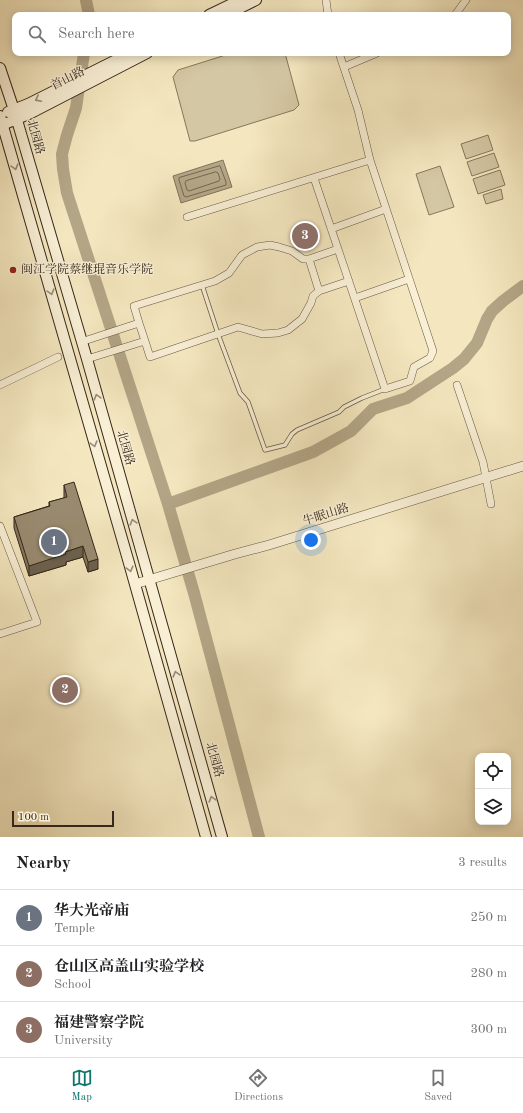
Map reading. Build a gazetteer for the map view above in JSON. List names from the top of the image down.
{
  "streets": {
    "main road": ["首山路", "北园路"],
    "street": ["牛眠山路"]
  },
  "crossings": [
    ["首山路", "北园路"],
    ["北园路", "牛眠山路"]
  ],
  "places": ["闽江学院蔡继琨音乐学院"],
  "scale_bar": "100 m",
  "page": {
    "search": "Search here",
    "pins": ["3", "1", "2"],
    "scale": "100 m",
    "heading": ["Nearby", "3 results"],
    "list": [
      {
        "mark": "1",
        "name": "华大光帝庙",
        "note": "Temple",
        "value": "250 m"
      },
      {
        "mark": "2",
        "name": "仓山区高盖山实验学校",
        "note": "School",
        "value": "280 m"
      },
      {
        "mark": "3",
        "name": "福建警察学院",
        "note": "University",
        "value": "300 m"
      }
    ],
    "nav": ["Map", "Directions", "Saved"]
  }
}
